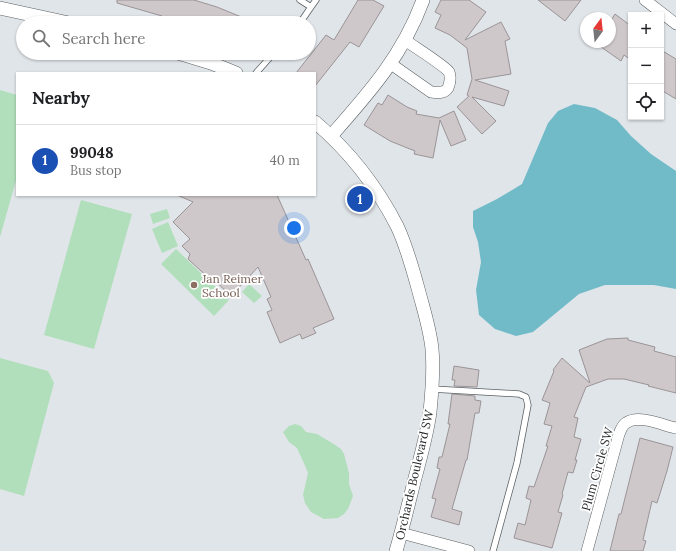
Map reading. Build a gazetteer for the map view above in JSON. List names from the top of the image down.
{
  "streets": {
    "street": ["Plum Circle SW", "Orchards Boulevard SW"]
  },
  "places": ["Jan Reimer School"],
  "north": "top",
  "page": {
    "map_buttons": ["+", "−"],
    "search": "Search here",
    "heading": "Nearby",
    "list": [
      {
        "mark": "1",
        "name": "99048",
        "note": "Bus stop",
        "value": "40 m"
      }
    ],
    "pins": "1"
  }
}
